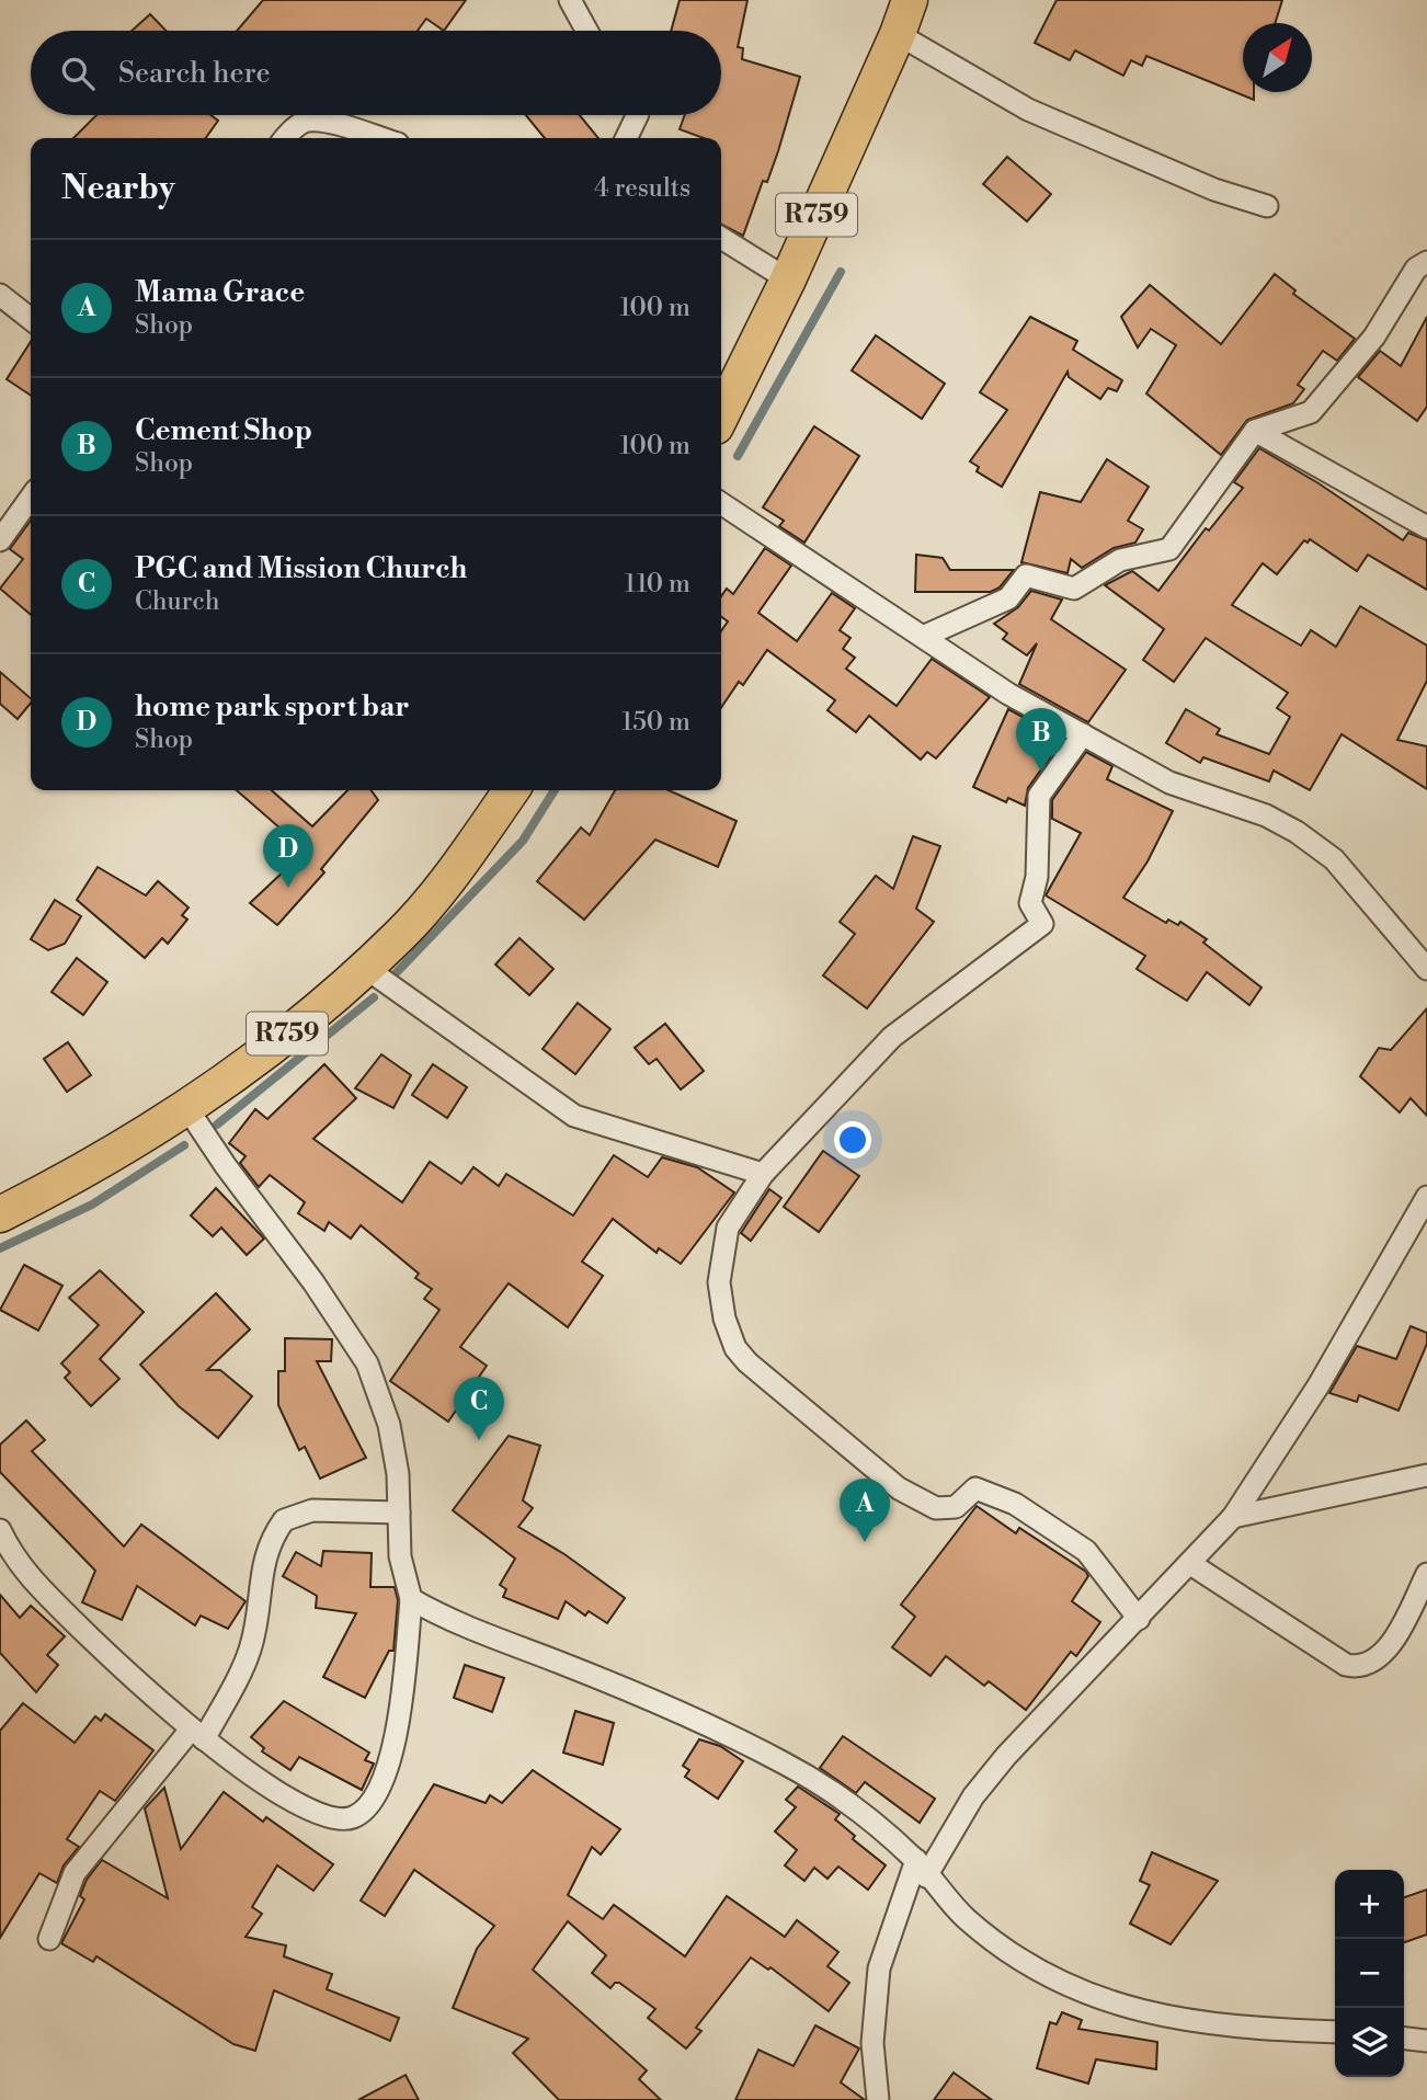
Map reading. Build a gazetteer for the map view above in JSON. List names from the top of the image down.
{
  "streets": {
    "main road": ["R759"]
  },
  "north": "top right",
  "page": {
    "search": "Search here",
    "heading": ["Nearby", "4 results"],
    "list": [
      {
        "mark": "A",
        "name": "Mama Grace",
        "note": "Shop",
        "value": "100 m"
      },
      {
        "mark": "B",
        "name": "Cement Shop",
        "note": "Shop",
        "value": "100 m"
      },
      {
        "mark": "C",
        "name": "PGC and Mission Church",
        "note": "Church",
        "value": "110 m"
      },
      {
        "mark": "D",
        "name": "home park sport bar",
        "note": "Shop",
        "value": "150 m"
      }
    ],
    "pins": [
      "B",
      "D",
      "C",
      "A"
    ],
    "map_buttons": ["+", "−"]
  }
}
